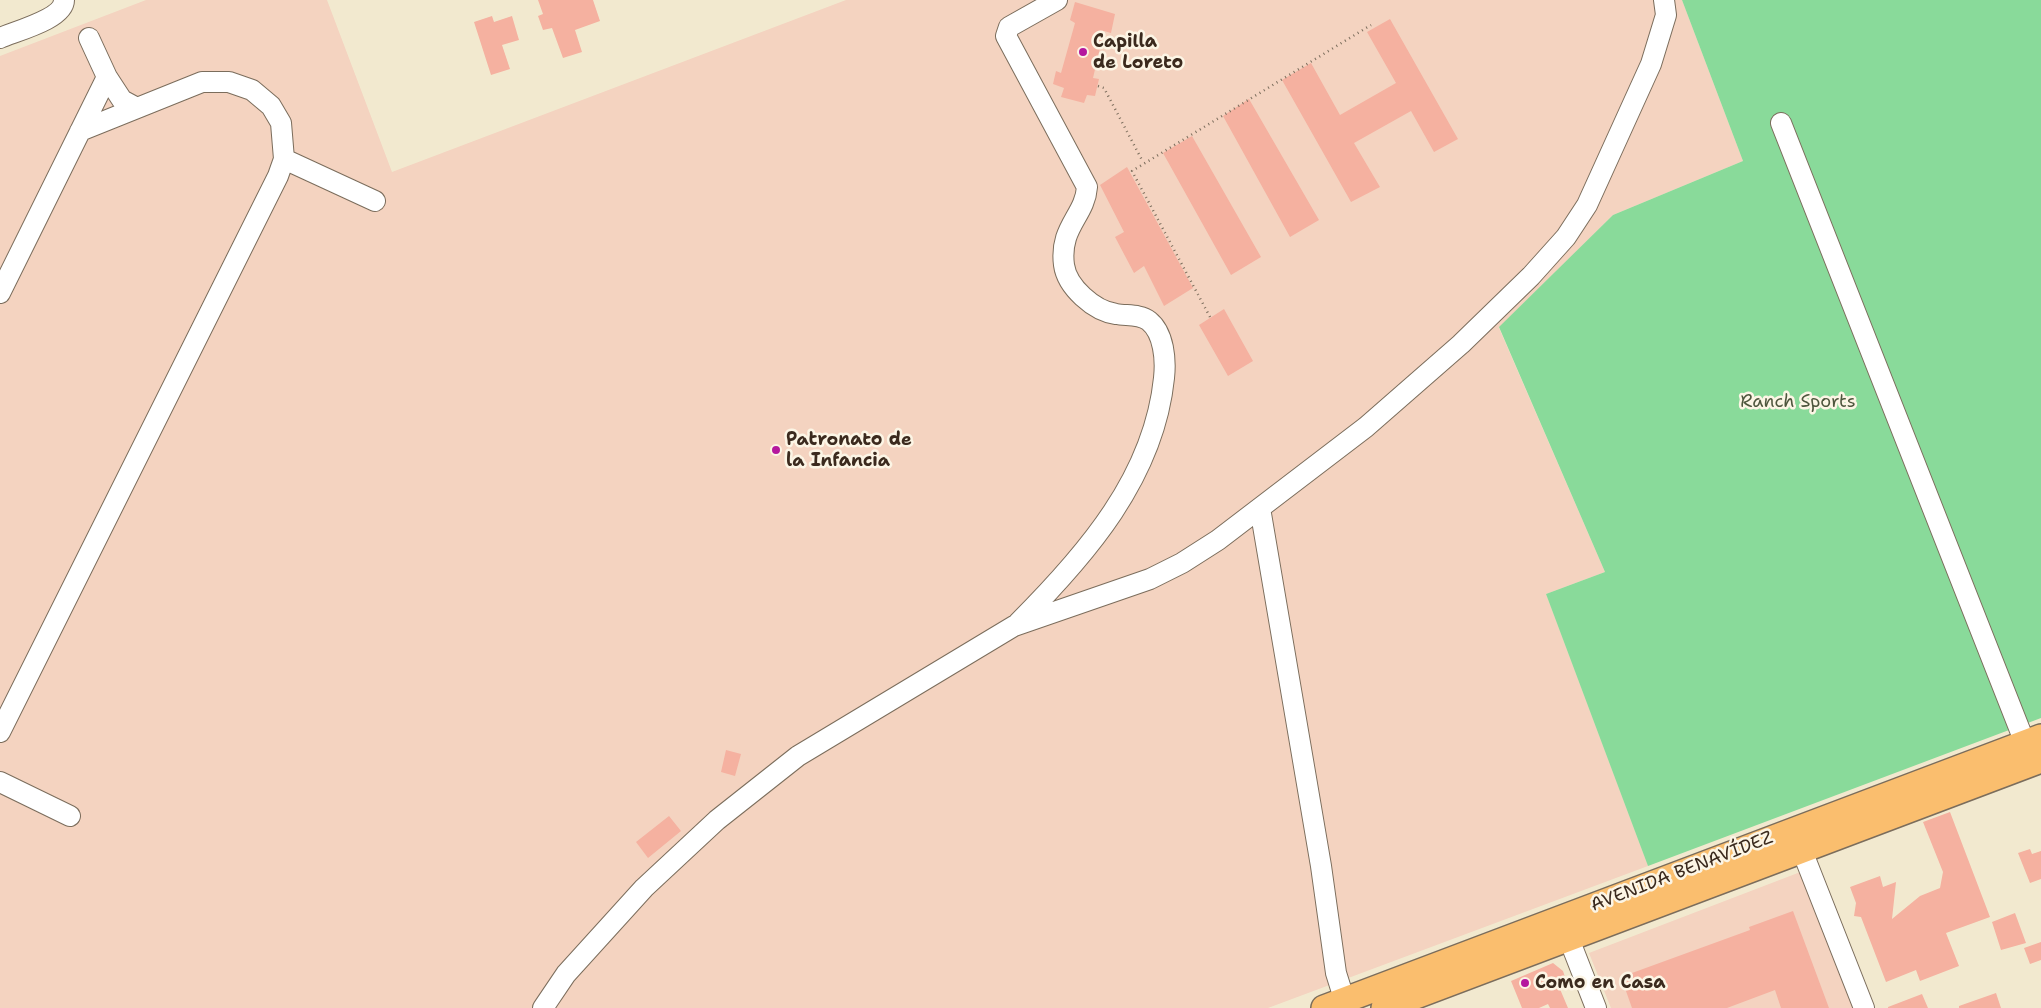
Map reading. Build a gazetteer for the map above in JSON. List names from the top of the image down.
{
  "streets": {
    "main road": ["AVENIDA BENAVÍDEZ"]
  },
  "parks": ["Ranch Sports"],
  "places": ["Capilla de Loreto", "Patronato de la Infancia", "Como en Casa"]
}
